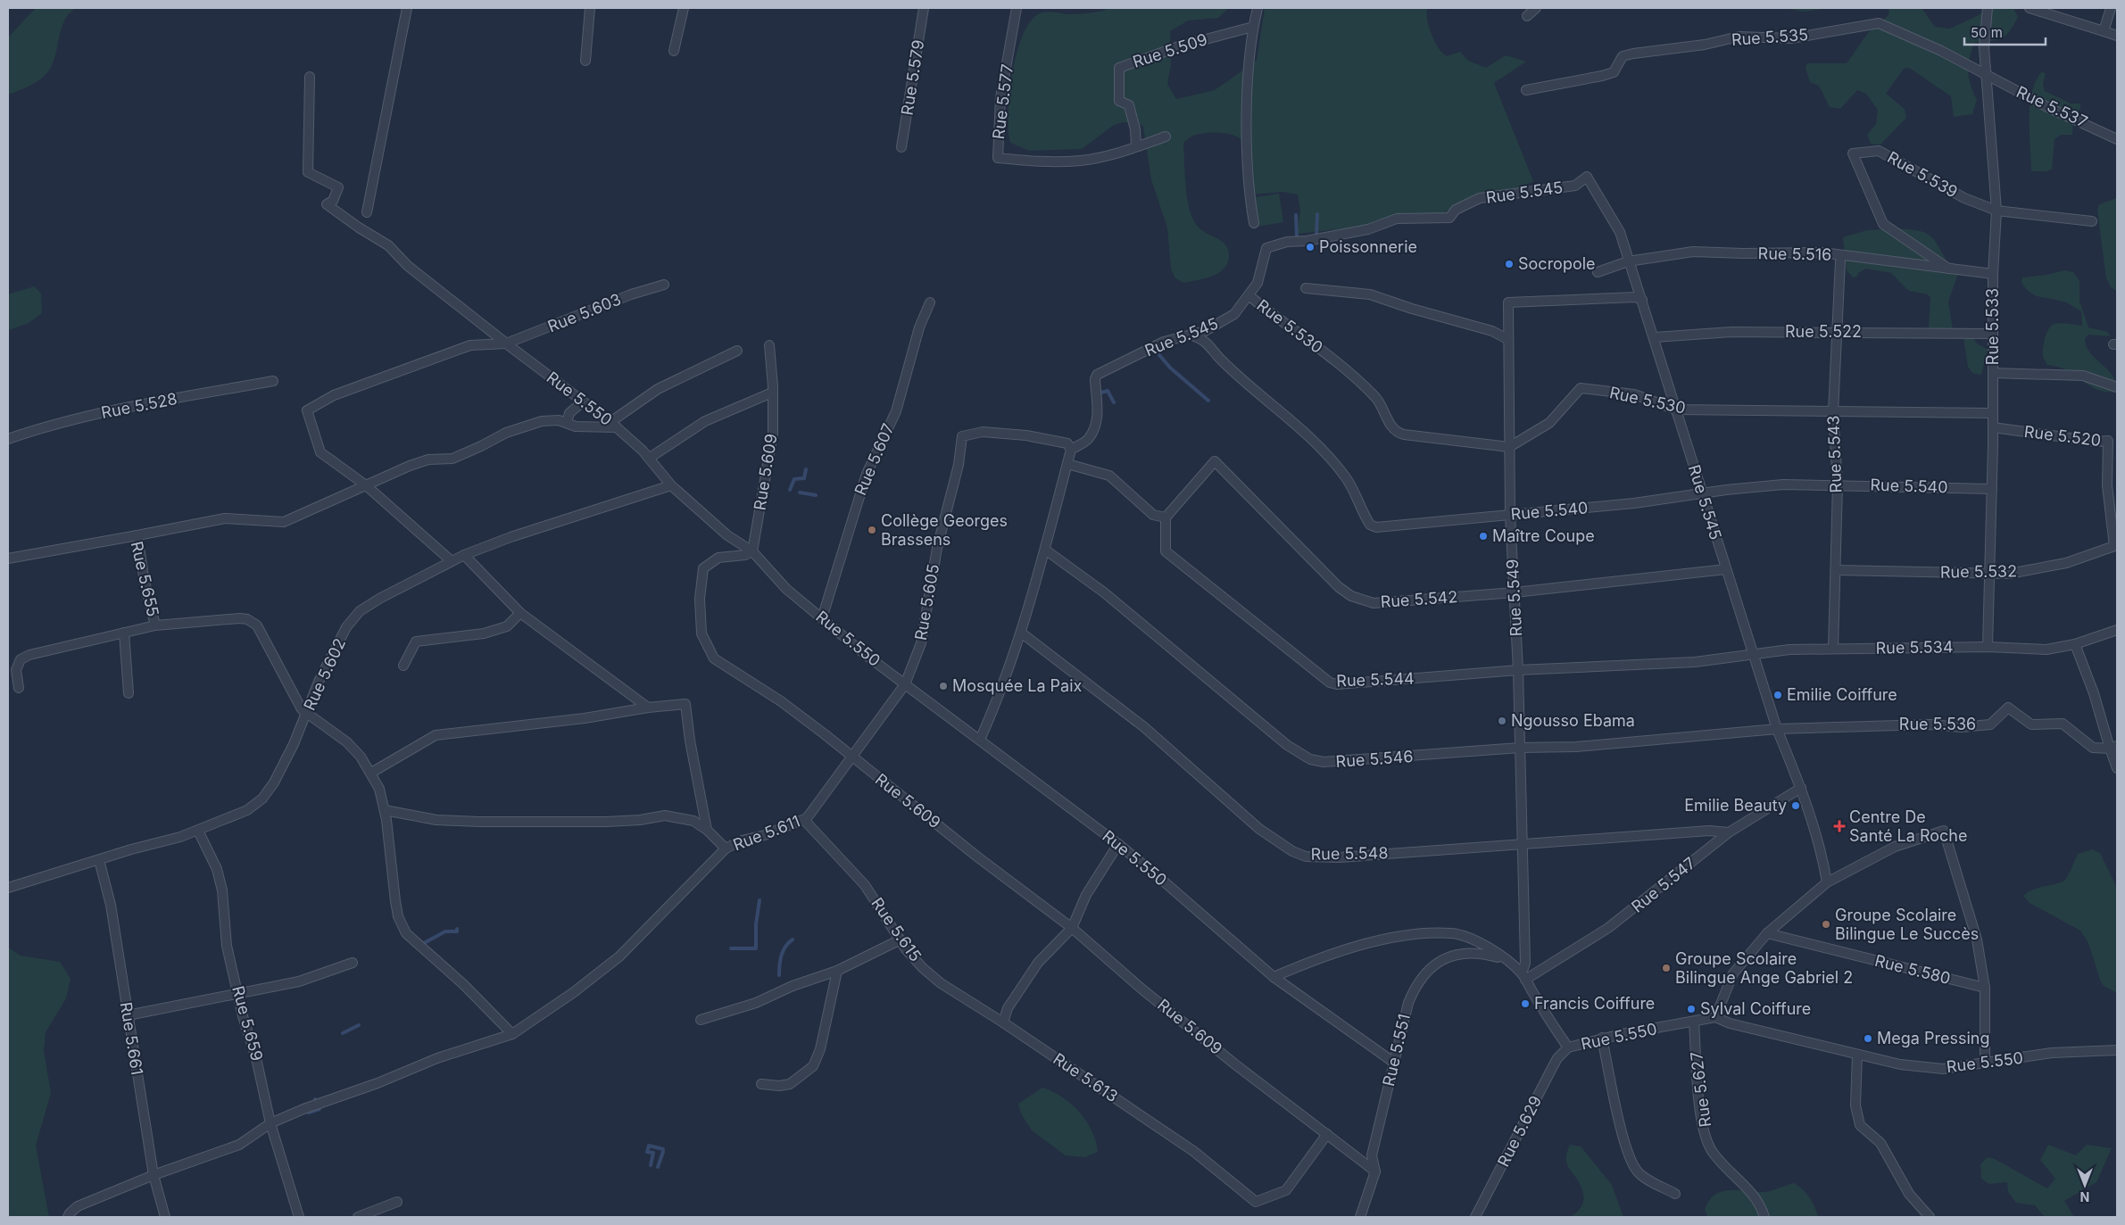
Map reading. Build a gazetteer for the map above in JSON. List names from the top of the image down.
{
  "streets": {
    "street": [
      "Rue 5.535",
      "Rue 5.509",
      "Rue 5.579",
      "Rue 5.577",
      "Rue 5.537",
      "Rue 5.539",
      "Rue 5.545",
      "Rue 5.516",
      "Rue 5.603",
      "Rue 5.530",
      "Rue 5.533",
      "Rue 5.522",
      "Rue 5.550",
      "Rue 5.528",
      "Rue 5.520",
      "Rue 5.543",
      "Rue 5.607",
      "Rue 5.609",
      "Rue 5.540",
      "Rue 5.532",
      "Rue 5.655",
      "Rue 5.549",
      "Rue 5.542",
      "Rue 5.605",
      "Rue 5.534",
      "Rue 5.602",
      "Rue 5.544",
      "Rue 5.536",
      "Rue 5.546",
      "Rue 5.611",
      "Rue 5.548",
      "Rue 5.547",
      "Rue 5.615",
      "Rue 5.580",
      "Rue 5.659",
      "Rue 5.661",
      "Rue 5.551",
      "Rue 5.613",
      "Rue 5.627",
      "Rue 5.629"
    ]
  },
  "crossings": [
    ["Rue 5.535", "Rue 5.537"],
    ["Rue 5.535", "Rue 5.533"],
    ["Rue 5.509", "Rue 5.577"],
    ["Rue 5.537", "Rue 5.533"],
    ["Rue 5.539", "Rue 5.516"],
    ["Rue 5.539", "Rue 5.533"],
    ["Rue 5.545", "Rue 5.516"],
    ["Rue 5.545", "Rue 5.530"],
    ["Rue 5.545", "Rue 5.522"],
    ["Rue 5.545", "Rue 5.540"],
    ["Rue 5.545", "Rue 5.549"],
    ["Rue 5.545", "Rue 5.542"],
    ["Rue 5.545", "Rue 5.605"],
    ["Rue 5.545", "Rue 5.534"],
    ["Rue 5.545", "Rue 5.544"],
    ["Rue 5.545", "Rue 5.536"],
    ["Rue 5.545", "Rue 5.546"],
    ["Rue 5.545", "Rue 5.547"],
    ["Rue 5.516", "Rue 5.533"],
    ["Rue 5.603", "Rue 5.550"],
    ["Rue 5.530", "Rue 5.533"],
    ["Rue 5.530", "Rue 5.543"],
    ["Rue 5.530", "Rue 5.549"],
    ["Rue 5.533", "Rue 5.522"],
    ["Rue 5.533", "Rue 5.520"],
    ["Rue 5.533", "Rue 5.540"],
    ["Rue 5.533", "Rue 5.532"],
    ["Rue 5.533", "Rue 5.534"],
    ["Rue 5.522", "Rue 5.543"],
    ["Rue 5.550", "Rue 5.607"],
    ["Rue 5.550", "Rue 5.609"],
    ["Rue 5.550", "Rue 5.549"],
    ["Rue 5.550", "Rue 5.605"],
    ["Rue 5.550", "Rue 5.602"],
    ["Rue 5.550", "Rue 5.547"],
    ["Rue 5.550", "Rue 5.551"],
    ["Rue 5.550", "Rue 5.627"],
    ["Rue 5.550", "Rue 5.629"],
    ["Rue 5.520", "Rue 5.532"],
    ["Rue 5.543", "Rue 5.540"],
    ["Rue 5.543", "Rue 5.532"],
    ["Rue 5.543", "Rue 5.534"],
    ["Rue 5.609", "Rue 5.605"],
    ["Rue 5.609", "Rue 5.611"],
    ["Rue 5.609", "Rue 5.551"],
    ["Rue 5.609", "Rue 5.613"],
    ["Rue 5.540", "Rue 5.549"],
    ["Rue 5.655", "Rue 5.602"],
    ["Rue 5.549", "Rue 5.542"],
    ["Rue 5.549", "Rue 5.544"],
    ["Rue 5.549", "Rue 5.546"],
    ["Rue 5.549", "Rue 5.548"],
    ["Rue 5.549", "Rue 5.547"],
    ["Rue 5.542", "Rue 5.544"],
    ["Rue 5.605", "Rue 5.611"],
    ["Rue 5.534", "Rue 5.544"],
    ["Rue 5.602", "Rue 5.659"],
    ["Rue 5.602", "Rue 5.661"],
    ["Rue 5.536", "Rue 5.546"],
    ["Rue 5.611", "Rue 5.615"],
    ["Rue 5.548", "Rue 5.547"],
    ["Rue 5.615", "Rue 5.613"]
  ],
  "places": {
    "other": [
      "Poissonnerie",
      "Socropole",
      "Collège Georges Brassens",
      "Maître Coupe",
      "Mosquée La Paix",
      "Emilie Coiffure",
      "Ngousso Ebama",
      "Emilie Beauty",
      "Groupe Scolaire Bilingue Le Succès",
      "Groupe Scolaire Bilingue Ange Gabriel 2",
      "Francis Coiffure",
      "Sylval Coiffure",
      "Mega Pressing"
    ],
    "health": ["Centre De Santé La Roche"]
  },
  "scale_bar": "50 m",
  "north": "bottom"
}
